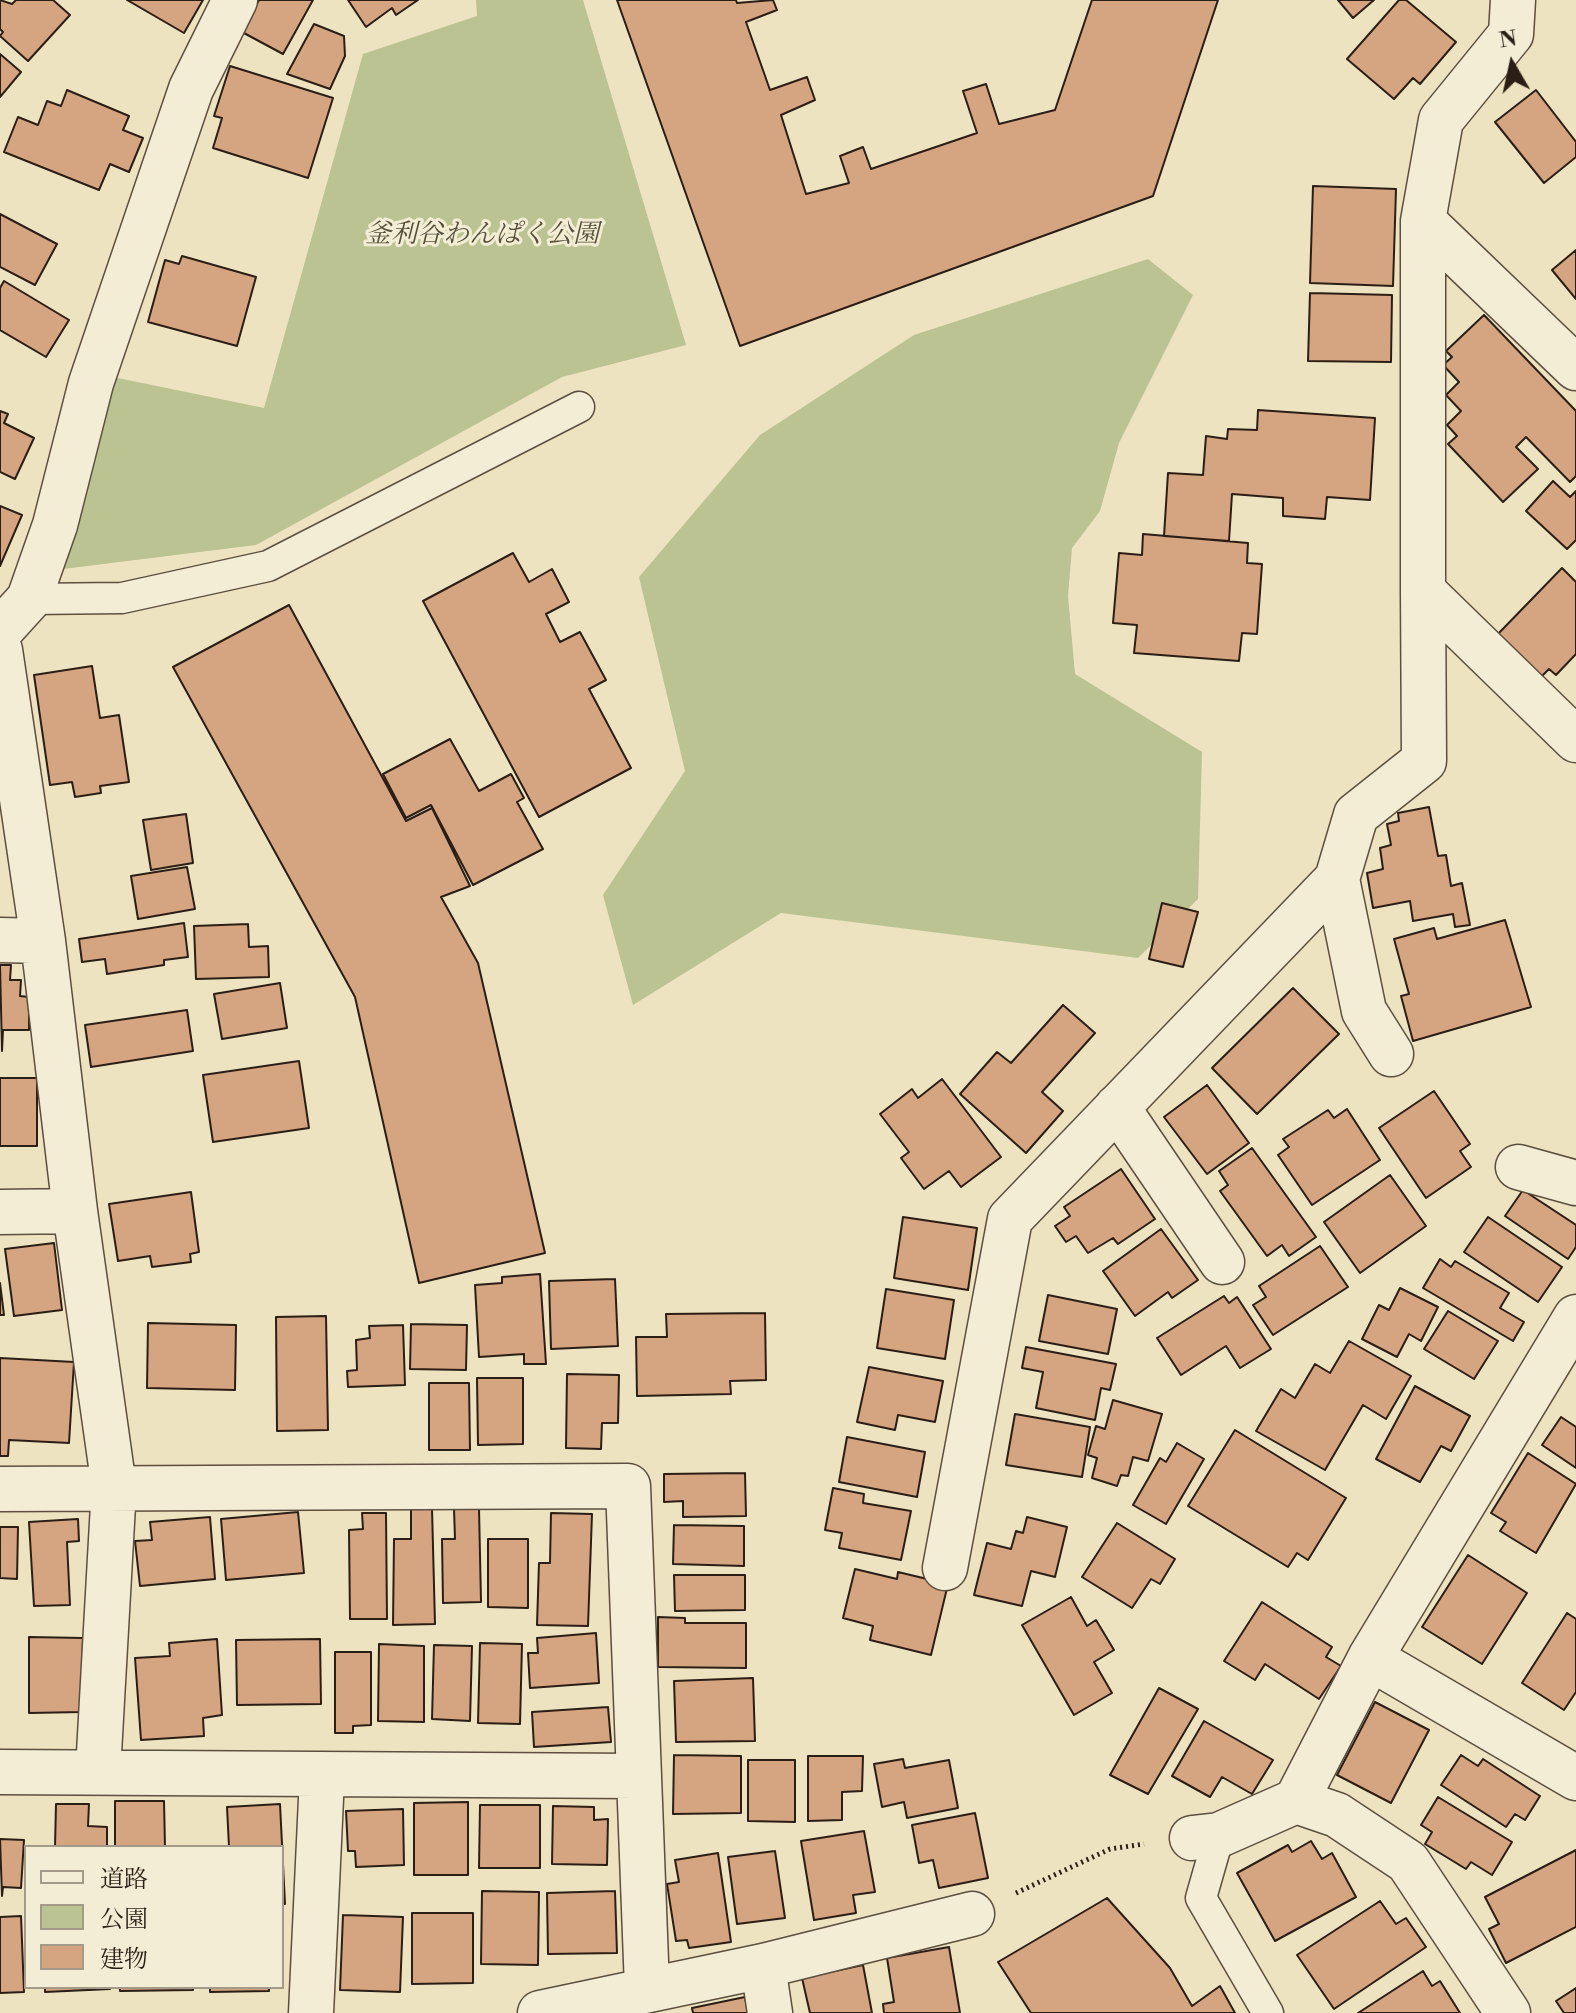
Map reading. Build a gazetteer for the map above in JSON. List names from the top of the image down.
{
  "parks": ["釜利谷わんぱく公園"],
  "legend": ["道路", "公園", "建物"],
  "north": "top"
}
